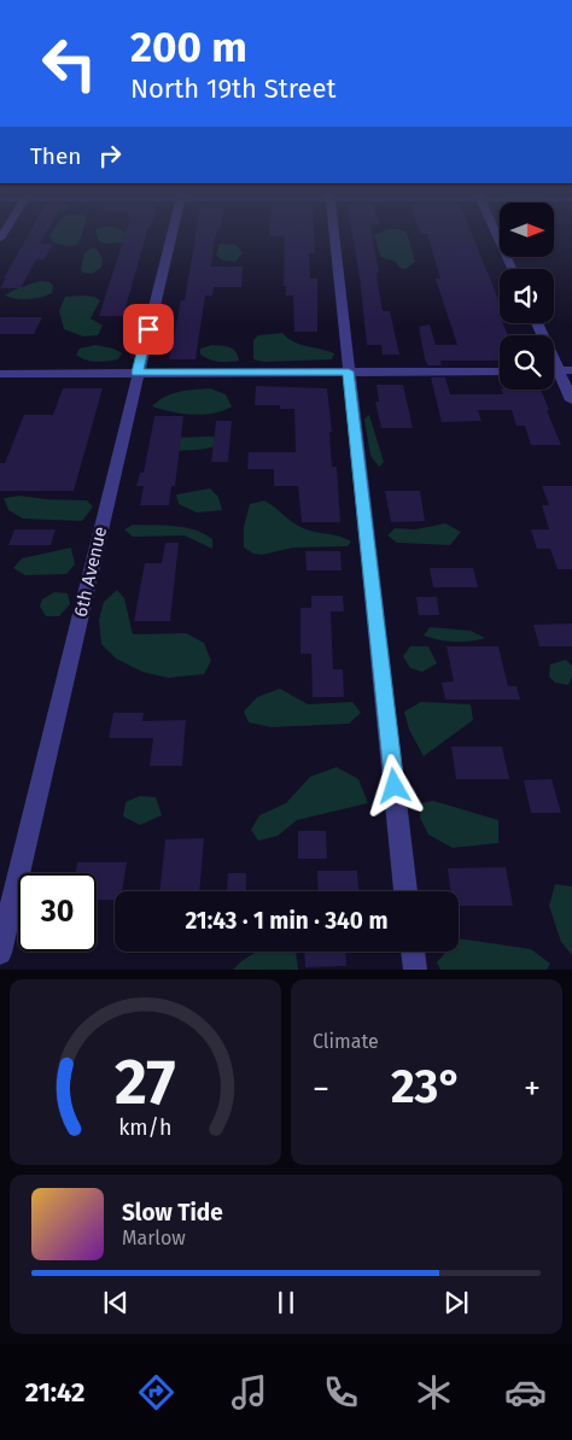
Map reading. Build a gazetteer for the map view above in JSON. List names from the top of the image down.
{
  "streets": {
    "street": ["6th Avenue"]
  },
  "north": "right",
  "page": {
    "turn": ["200 m", "North 19th Street"],
    "then": "Then",
    "limit": "30",
    "trip": "21:43 · 1 min · 340 m",
    "tile": "Climate",
    "heat": ["−", "23°", "+"],
    "song": ["Slow Tide", "Marlow"],
    "tabs": "21:42",
    "gauge": ["27", "km/h"]
  }
}
